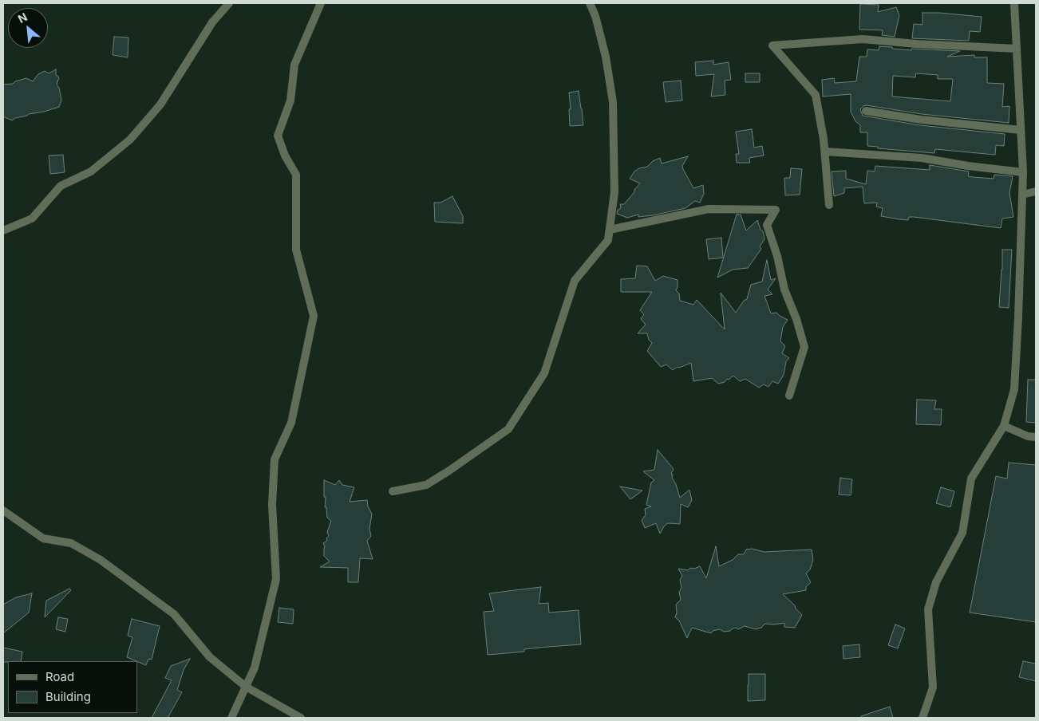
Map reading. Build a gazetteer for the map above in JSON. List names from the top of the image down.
{
  "legend": ["Road", "Building"],
  "north": "top left"
}
